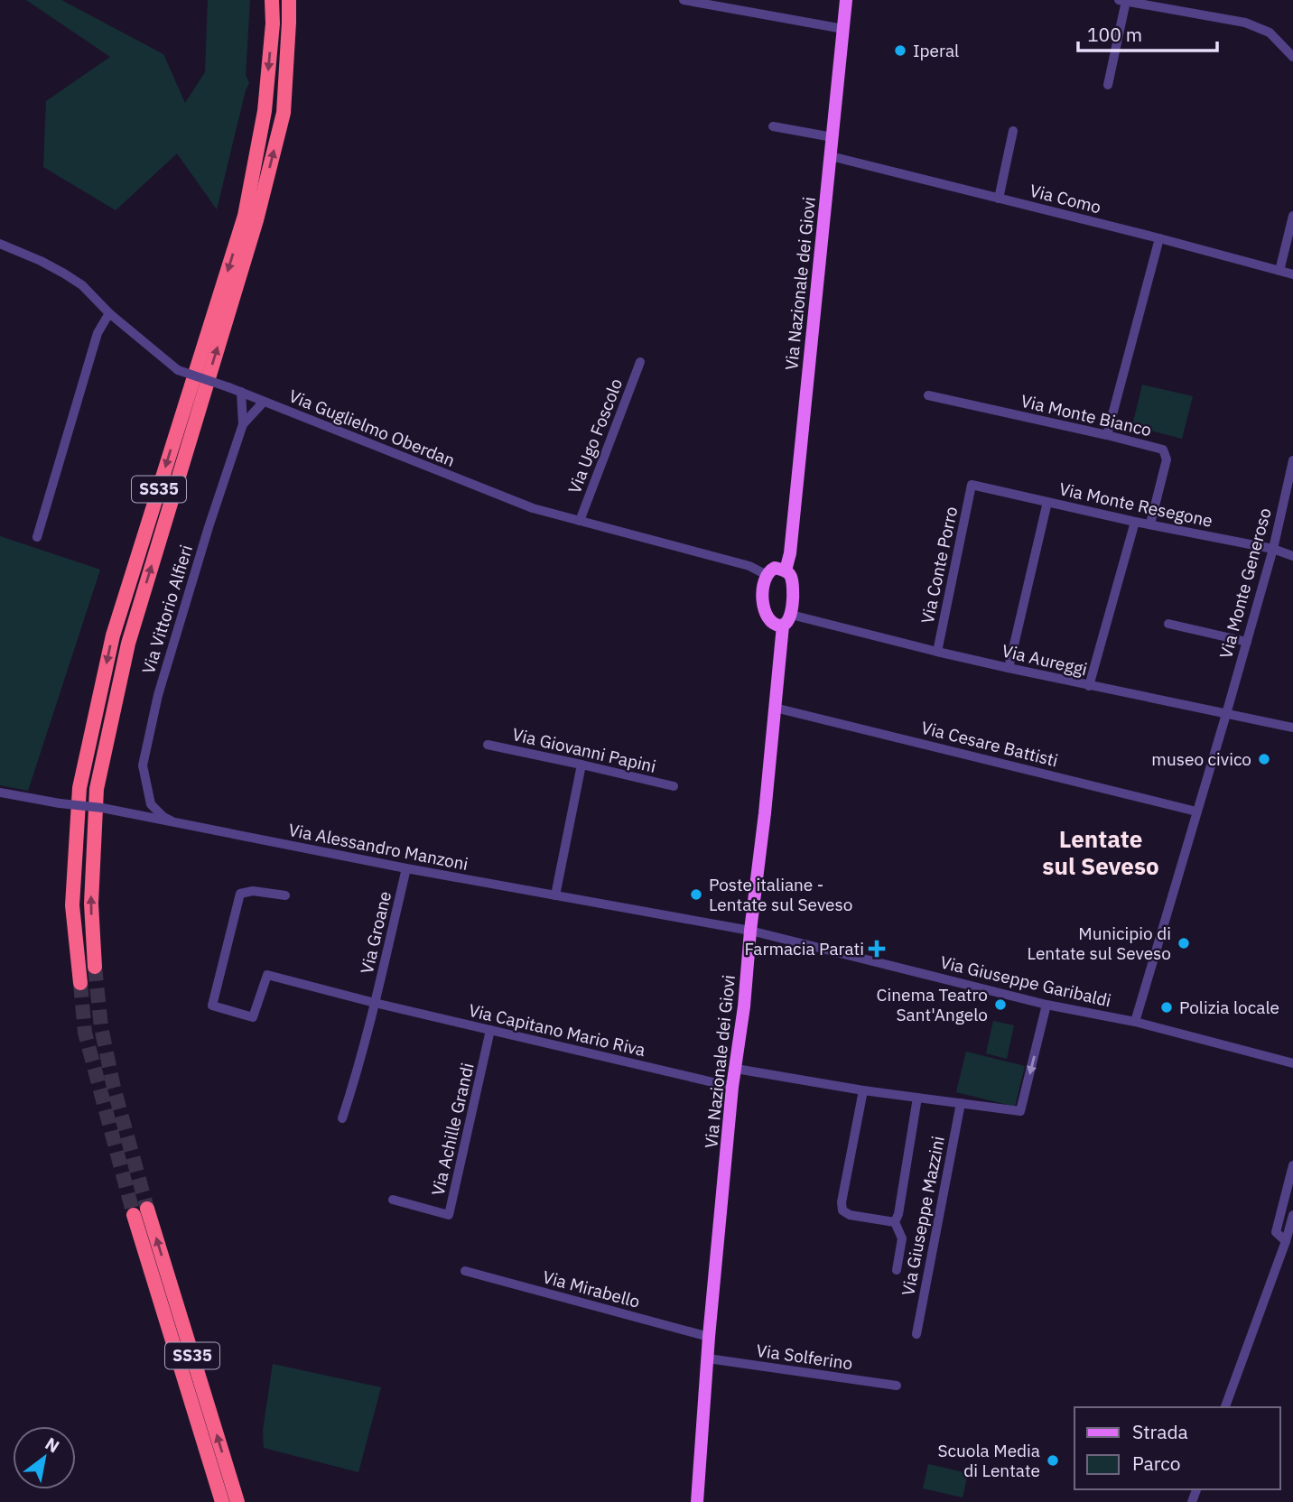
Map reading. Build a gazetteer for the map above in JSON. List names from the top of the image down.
{
  "streets": {
    "highway": ["SS35"],
    "main road": ["Via Nazionale dei Giovi"],
    "street": [
      "Via Como",
      "Via Monte Bianco",
      "Via Guglielmo Oberdan",
      "Via Ugo Foscolo",
      "Via Monte Resegone",
      "Via Conte Porro",
      "Via Monte Generoso",
      "Via Vittorio Alfieri",
      "Via Aureggi",
      "Via Cesare Battisti",
      "Via Giovanni Papini",
      "Via Alessandro Manzoni",
      "Via Groane",
      "Via Giuseppe Garibaldi",
      "Via Capitano Mario Riva",
      "Via Achille Grandi",
      "Via Giuseppe Mazzini",
      "Via Mirabello",
      "Via Solferino"
    ]
  },
  "crossings": [
    ["Via Como", "Via Nazionale dei Giovi"],
    ["Via Nazionale dei Giovi", "Via Aureggi"],
    ["Via Nazionale dei Giovi", "Via Cesare Battisti"],
    ["Via Nazionale dei Giovi", "Via Alessandro Manzoni"],
    ["Via Nazionale dei Giovi", "Via Giuseppe Garibaldi"],
    ["Via Nazionale dei Giovi", "Via Capitano Mario Riva"],
    ["Via Nazionale dei Giovi", "Via Mirabello"],
    ["Via Nazionale dei Giovi", "Via Solferino"],
    ["Via Monte Bianco", "Via Monte Resegone"],
    ["Via Guglielmo Oberdan", "Via Ugo Foscolo"],
    ["Via Guglielmo Oberdan", "Via Vittorio Alfieri"],
    ["Via Monte Resegone", "Via Conte Porro"],
    ["Via Monte Resegone", "Via Monte Generoso"],
    ["Via Conte Porro", "Via Aureggi"],
    ["Via Monte Generoso", "Via Aureggi"],
    ["Via Monte Generoso", "Via Cesare Battisti"],
    ["Via Monte Generoso", "Via Giuseppe Garibaldi"],
    ["Via Vittorio Alfieri", "Via Alessandro Manzoni"],
    ["Via Alessandro Manzoni", "Via Groane"],
    ["Via Alessandro Manzoni", "Via Giuseppe Garibaldi"],
    ["Via Groane", "Via Capitano Mario Riva"],
    ["Via Capitano Mario Riva", "Via Achille Grandi"]
  ],
  "districts": ["Lentate sul Seveso"],
  "places": {
    "other": [
      "Iperal",
      "museo civico",
      "Poste italiane - Lentate sul Seveso",
      "Municipio di Lentate sul Seveso",
      "Cinema Teatro Sant'Angelo",
      "Polizia locale",
      "Scuola Media di Lentate"
    ],
    "health": ["Farmacia Parati"]
  },
  "legend": ["Strada", "Parco"],
  "scale_bar": "100 m",
  "north": "top right"
}
